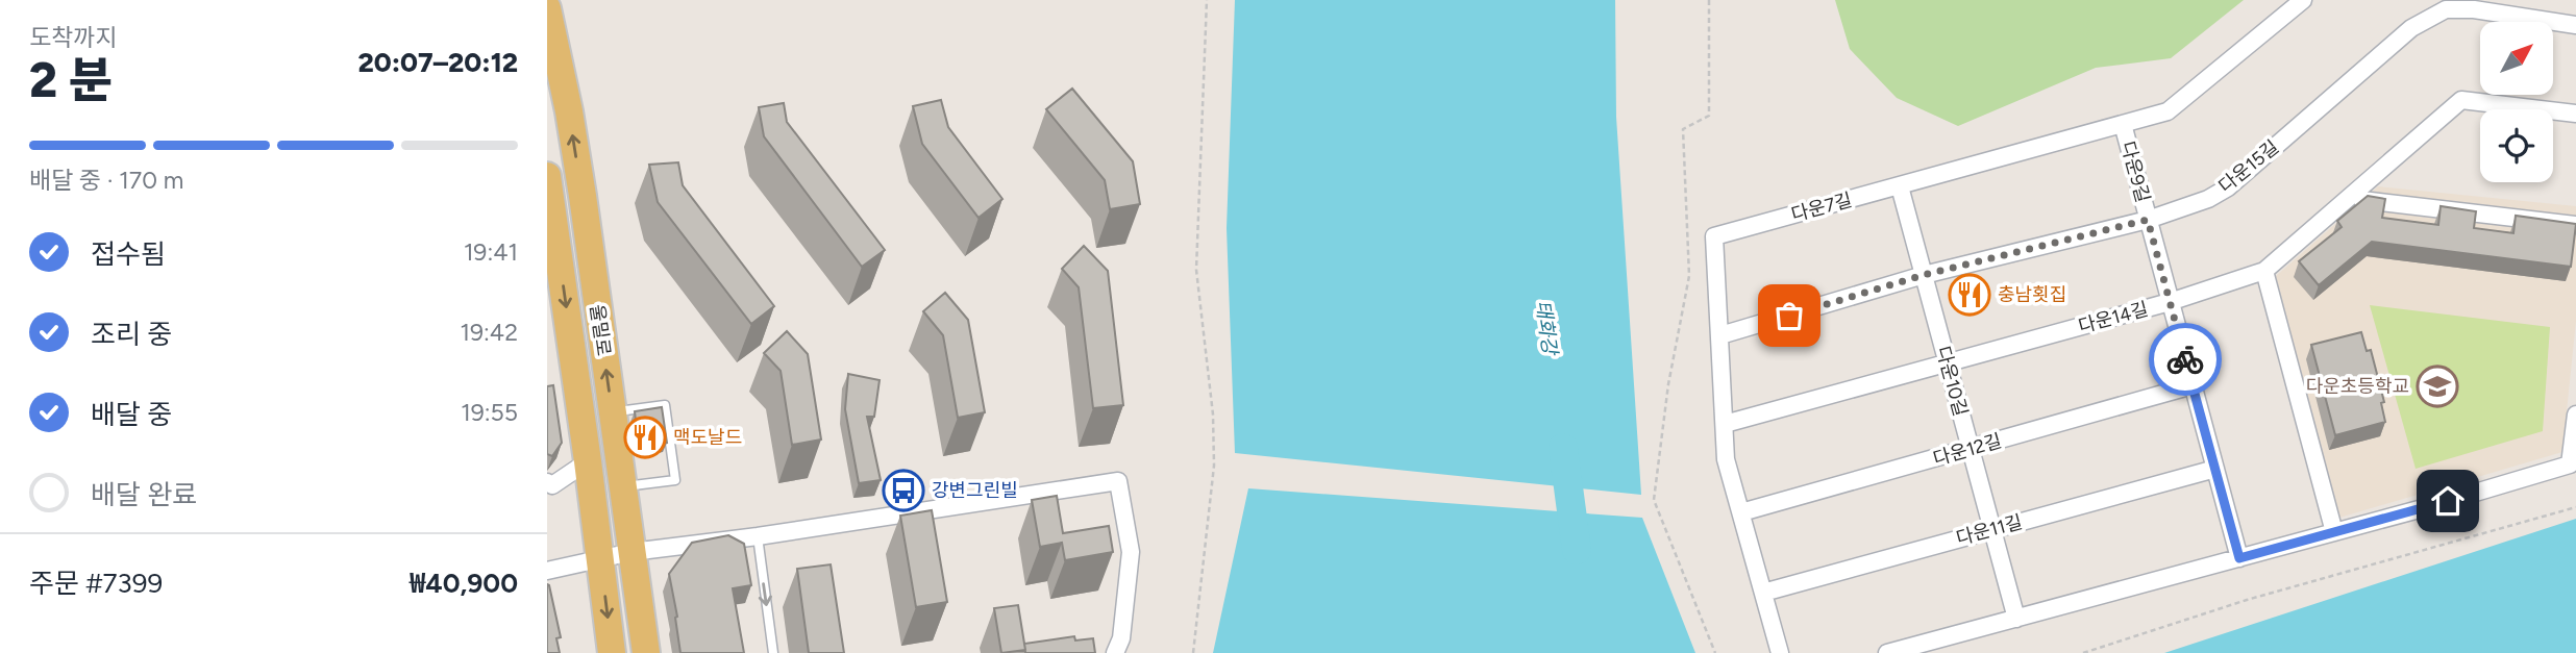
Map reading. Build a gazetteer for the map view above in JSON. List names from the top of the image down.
{
  "streets": {
    "main road": ["울밀로"],
    "street": [
      "다운15길",
      "다운9길",
      "다운7길",
      "다운14길",
      "다운10길",
      "다운12길",
      "다운11길"
    ]
  },
  "crossings": [
    ["다운15길", "다운9길"],
    ["다운15길", "다운7길"],
    ["다운15길", "다운10길"],
    ["다운9길", "다운7길"],
    ["다운9길", "다운14길"],
    ["다운9길", "다운12길"],
    ["다운9길", "다운11길"],
    ["다운7길", "다운14길"],
    ["다운7길", "다운10길"],
    ["다운7길", "다운12길"],
    ["다운7길", "다운11길"],
    ["다운14길", "다운10길"],
    ["다운10길", "다운12길"],
    ["다운10길", "다운11길"]
  ],
  "water": ["태화강"],
  "places": {
    "restaurant": ["충남횟집", "맥도날드"],
    "school or university": ["다운초등학교"],
    "bus stop": ["강변그린빌"]
  },
  "north": "top right",
  "page": {
    "heading": ["2 분", "도착까지", "20:07–20:12"],
    "panel": ["주문 #7399", "₩40,900"],
    "bar": "배달 중 · 170 m",
    "list": [
      ["접수됨", "19:41"],
      ["조리 중", "19:42"],
      ["배달 중", "19:55"],
      "배달 완료"
    ]
  }
}
